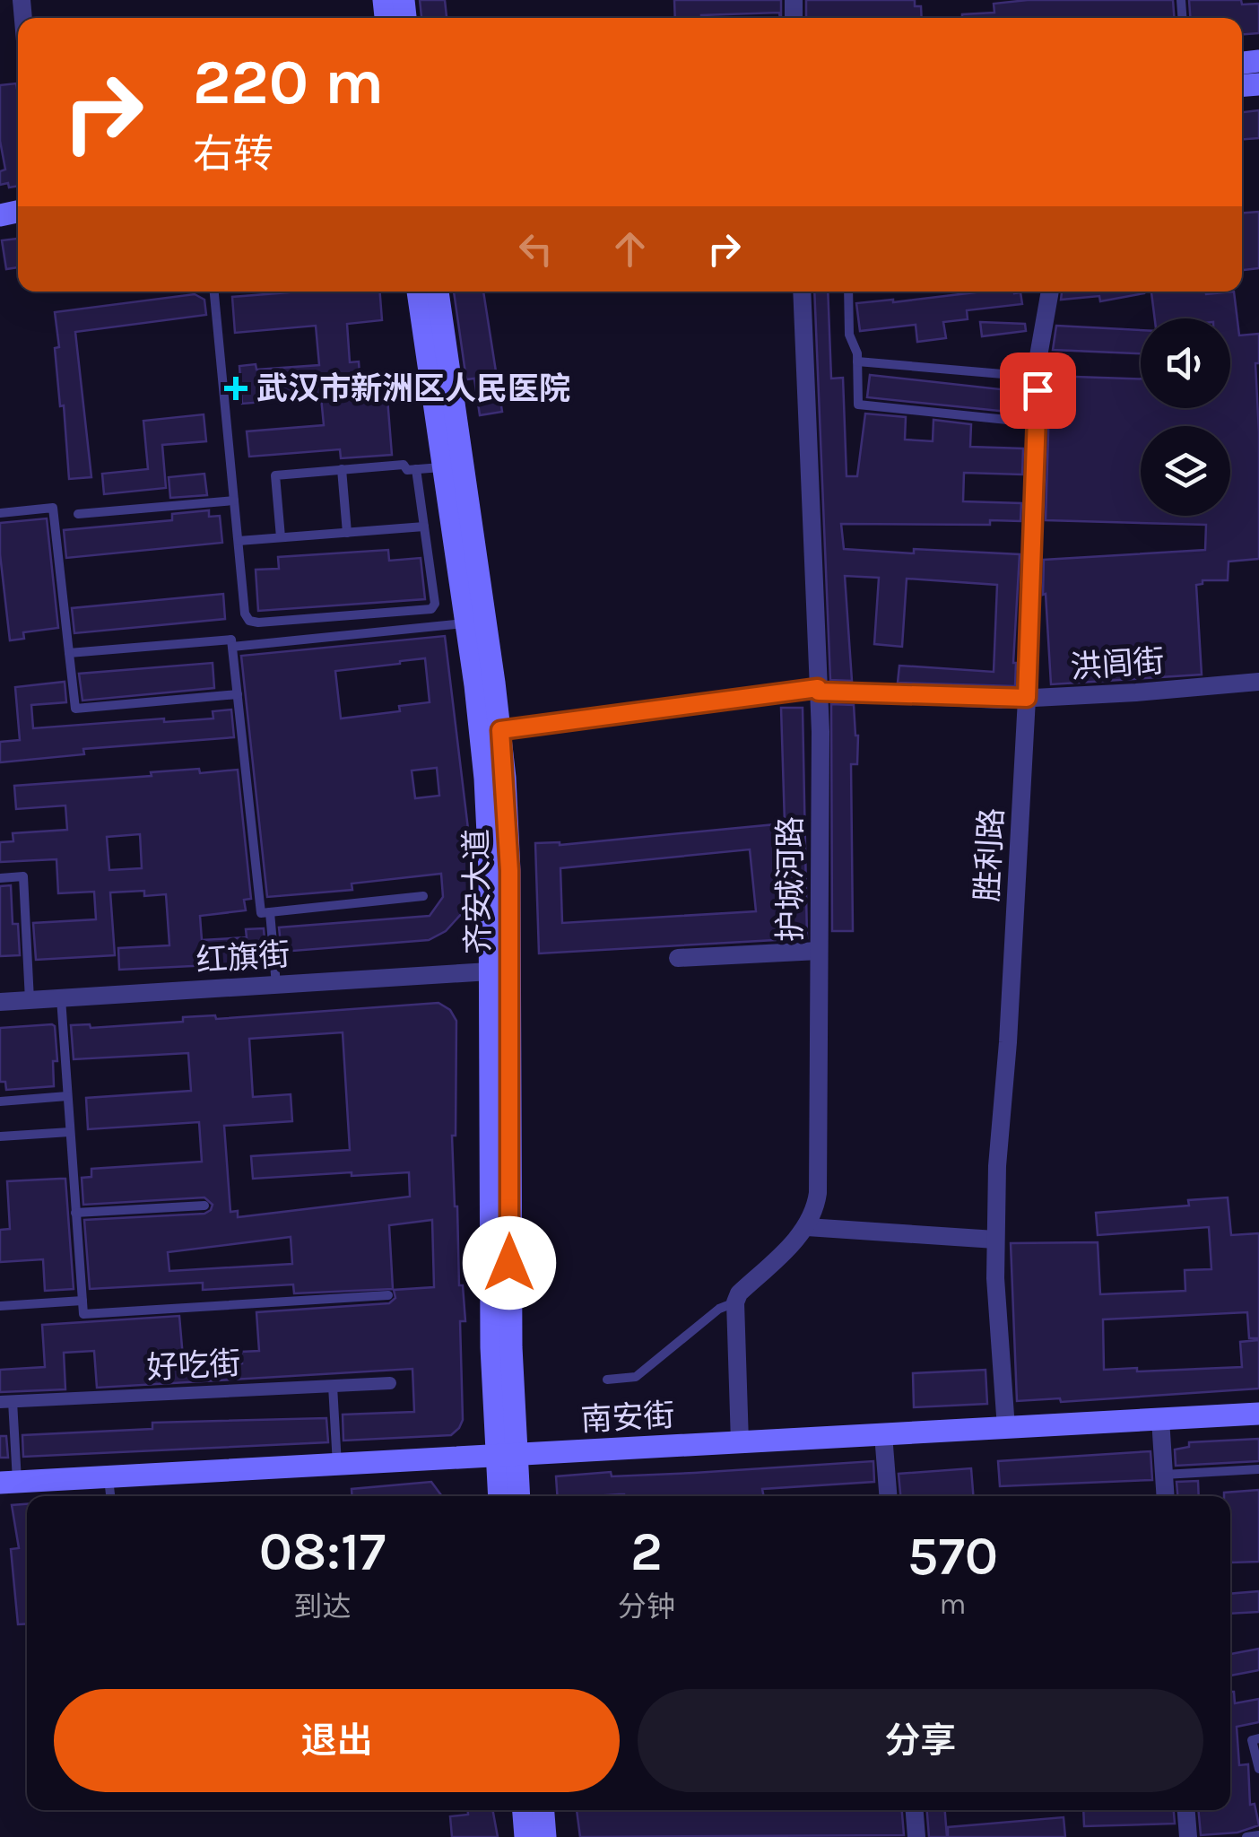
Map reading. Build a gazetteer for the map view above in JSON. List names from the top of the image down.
{
  "streets": {
    "main road": ["齐安大道", "南安街"],
    "street": [
      "洪闾街",
      "胜利路",
      "护城河路",
      "红旗街",
      "好吃街"
    ]
  },
  "crossings": [
    ["洪闾街", "胜利路"],
    ["洪闾街", "护城河路"],
    ["洪闾街", "齐安大道"],
    ["胜利路", "南安街"],
    ["齐安大道", "红旗街"],
    ["齐安大道", "南安街"]
  ],
  "places": {
    "health": ["武汉市新洲区人民医院"]
  },
  "page": {
    "turn": ["220 m", "右转"],
    "eta": [
      "08:17",
      "到达",
      "2",
      "分钟",
      "570",
      "m"
    ],
    "buttons": ["退出", "分享"]
  }
}
